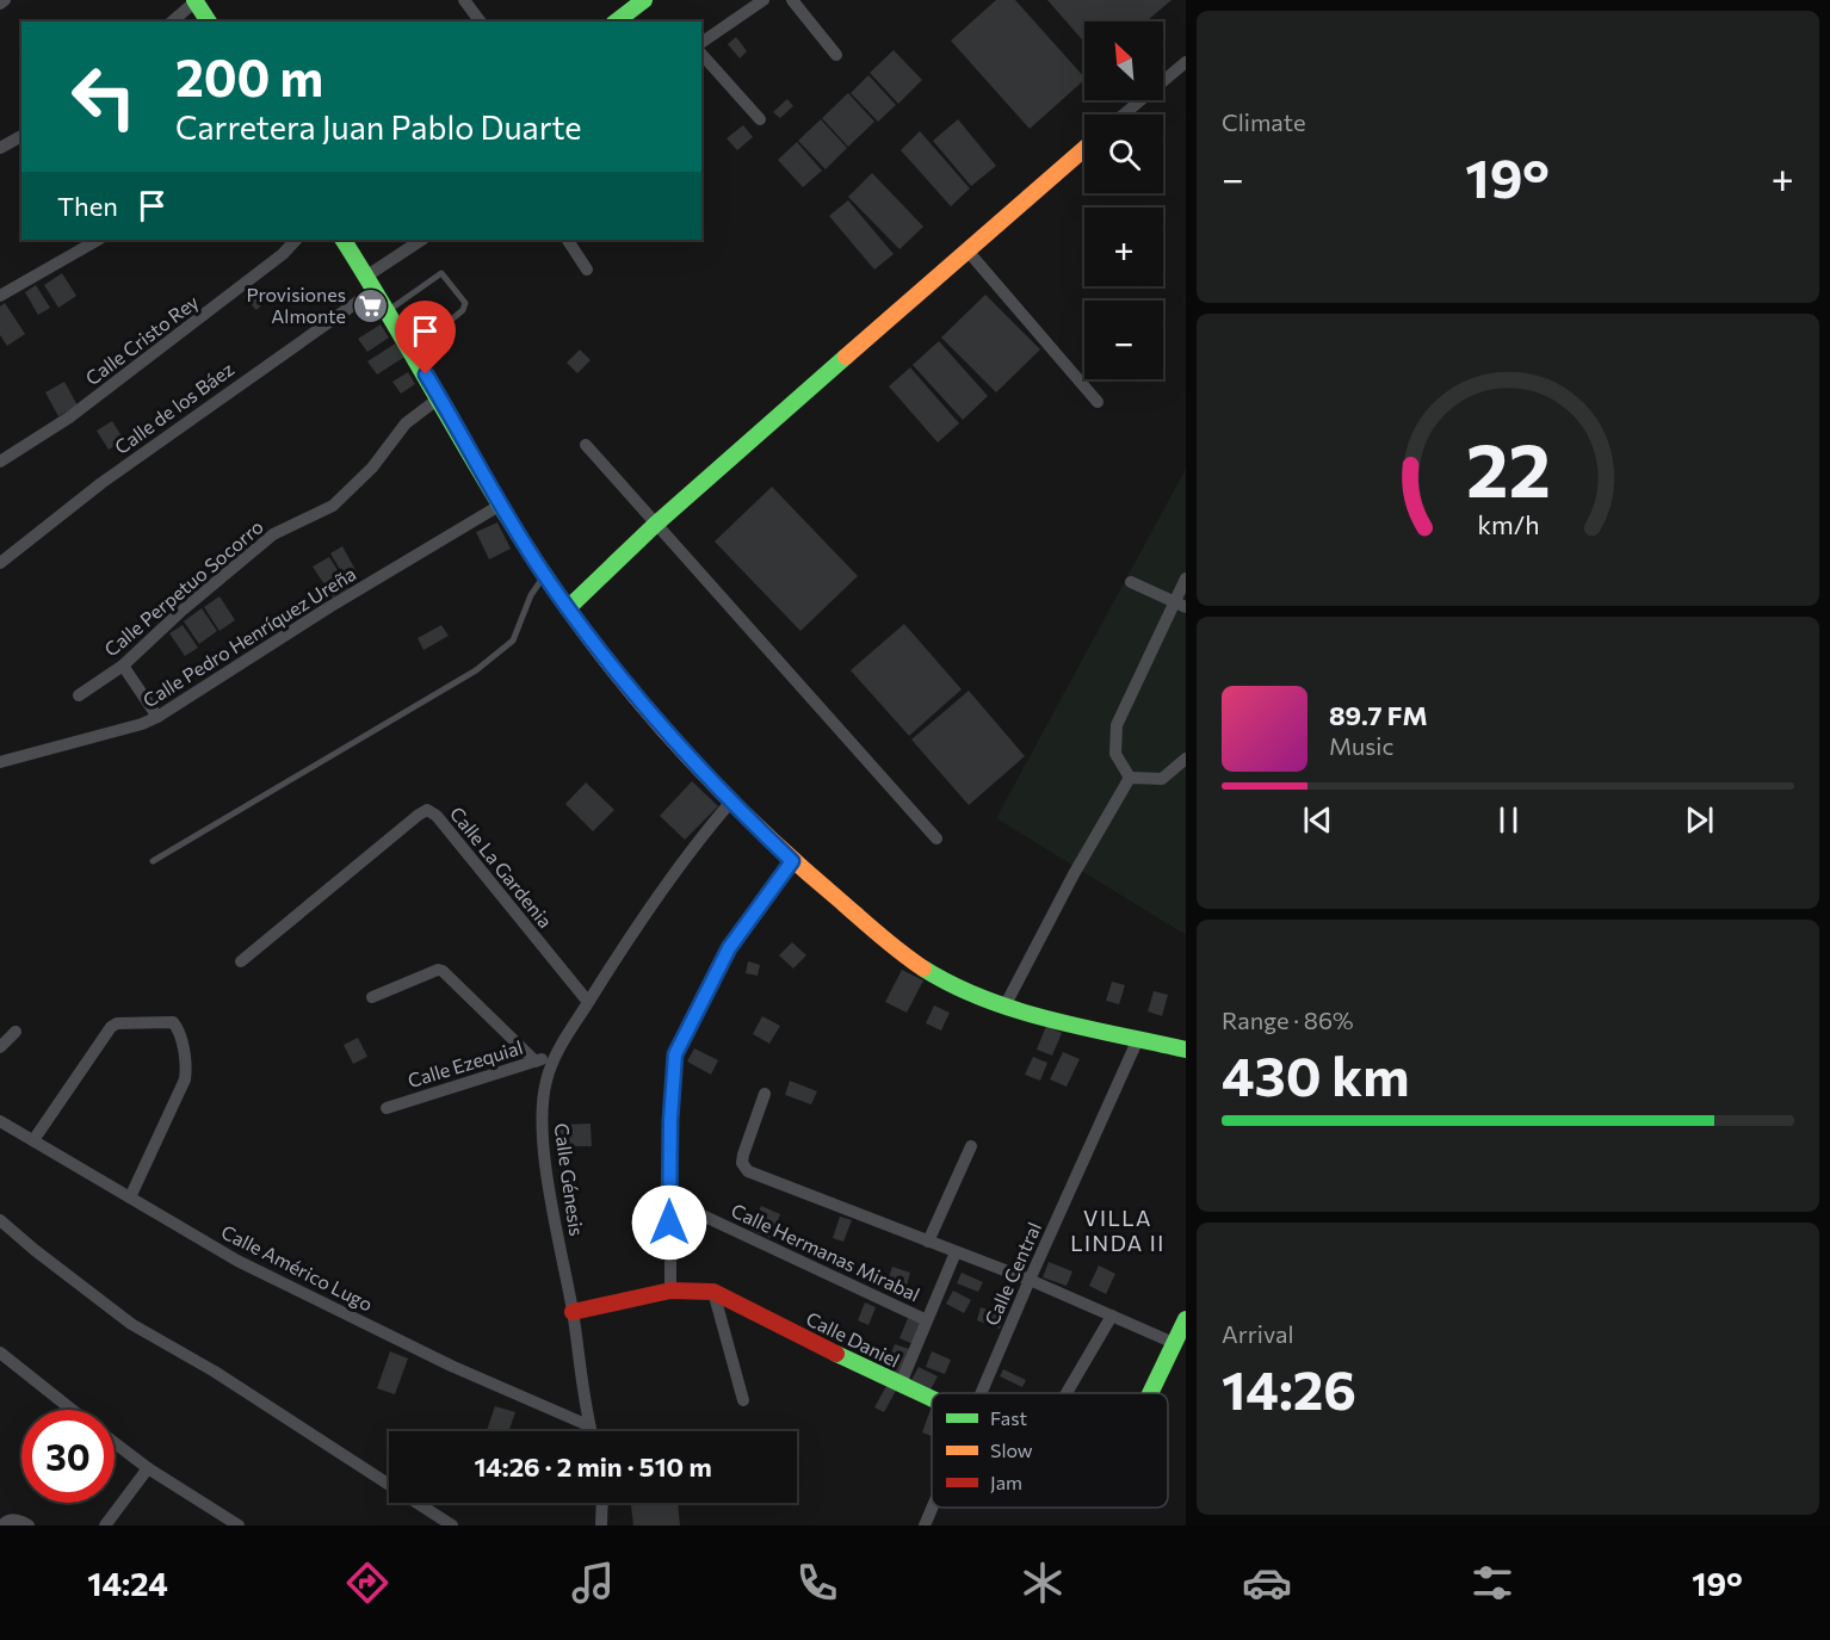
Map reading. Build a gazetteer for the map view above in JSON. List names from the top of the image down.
{
  "streets": {
    "street": [
      "Calle Cristo Rey",
      "Calle de los Báez",
      "Calle Perpetuo Socorro",
      "Calle Pedro Henríquez Ureña",
      "Calle La Gardenia",
      "Calle Ezequial",
      "Calle Génesis",
      "Calle Hermanas Mirabal",
      "Calle Américo Lugo",
      "Calle Central",
      "Calle Daniel"
    ]
  },
  "crossings": [
    ["Calle La Gardenia", "Calle Génesis"],
    ["Calle Ezequial", "Calle Génesis"],
    ["Calle Génesis", "Calle Américo Lugo"],
    ["Calle Génesis", "Calle Daniel"]
  ],
  "districts": ["VILLA LINDA II"],
  "places": {
    "supermarket": ["Provisiones Almonte"]
  },
  "legend": ["Fast", "Slow", "Jam"],
  "north": "top left",
  "page": {
    "tile": [
      "Climate",
      ["Range · 86%", "430 km"],
      ["Arrival", "14:26"]
    ],
    "map_buttons": ["+", "−"],
    "turn": ["200 m", "Carretera Juan Pablo Duarte"],
    "heat": ["−", "19°", "+"],
    "then": "Then",
    "song": ["89.7 FM", "Music"],
    "limit": "30",
    "trip": "14:26 · 2 min · 510 m",
    "tabs": ["14:24", "19°"],
    "gauge": ["22", "km/h"]
  }
}
